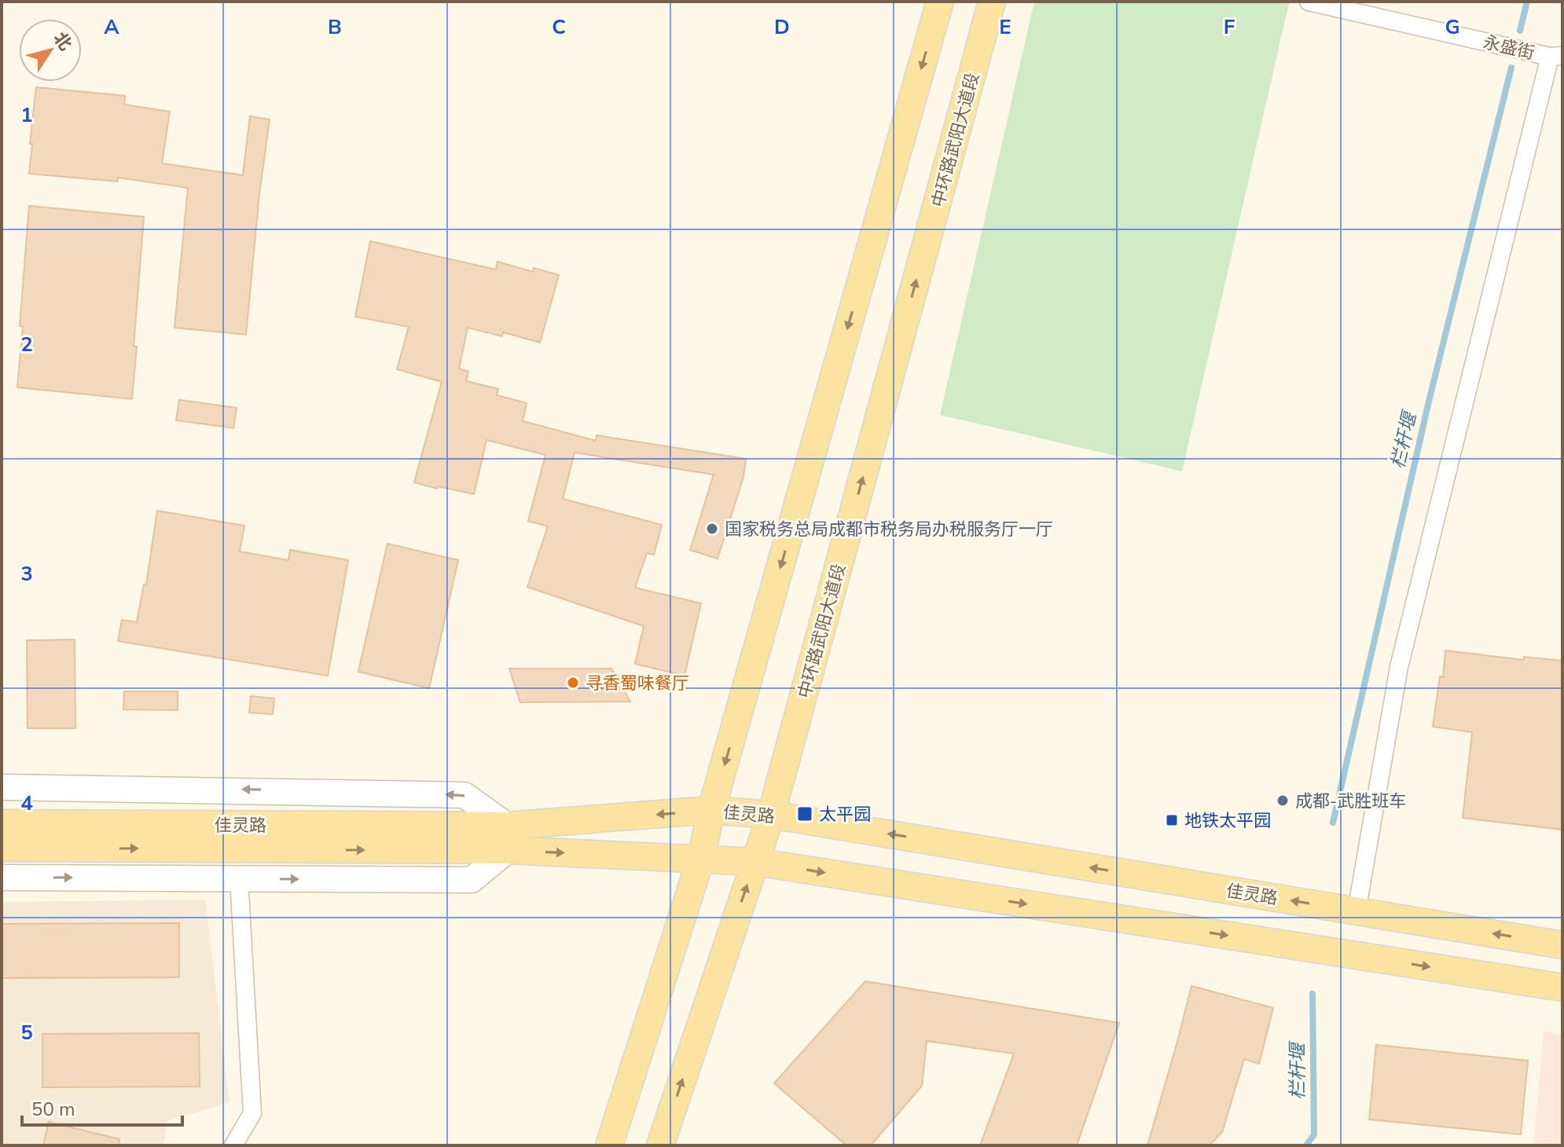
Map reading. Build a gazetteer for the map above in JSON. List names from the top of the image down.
{
  "streets": {
    "main road": ["中环路武阳大道段", "佳灵路"],
    "street": ["永盛街"]
  },
  "crossings": [
    ["中环路武阳大道段", "佳灵路"]
  ],
  "water": ["栏杆堰"],
  "places": {
    "other": ["国家税务总局成都市税务局办税服务厅一厅", "寻香蜀味餐厅", "成都-武胜班车"],
    "transit": ["太平园", "地铁太平园"]
  },
  "scale_bar": "50 m",
  "north": "top right",
  "grid": {
    "columns": [
      "A",
      "B",
      "C",
      "D",
      "E",
      "F",
      "G"
    ],
    "rows": [
      "1",
      "2",
      "3",
      "4",
      "5"
    ]
  }
}
